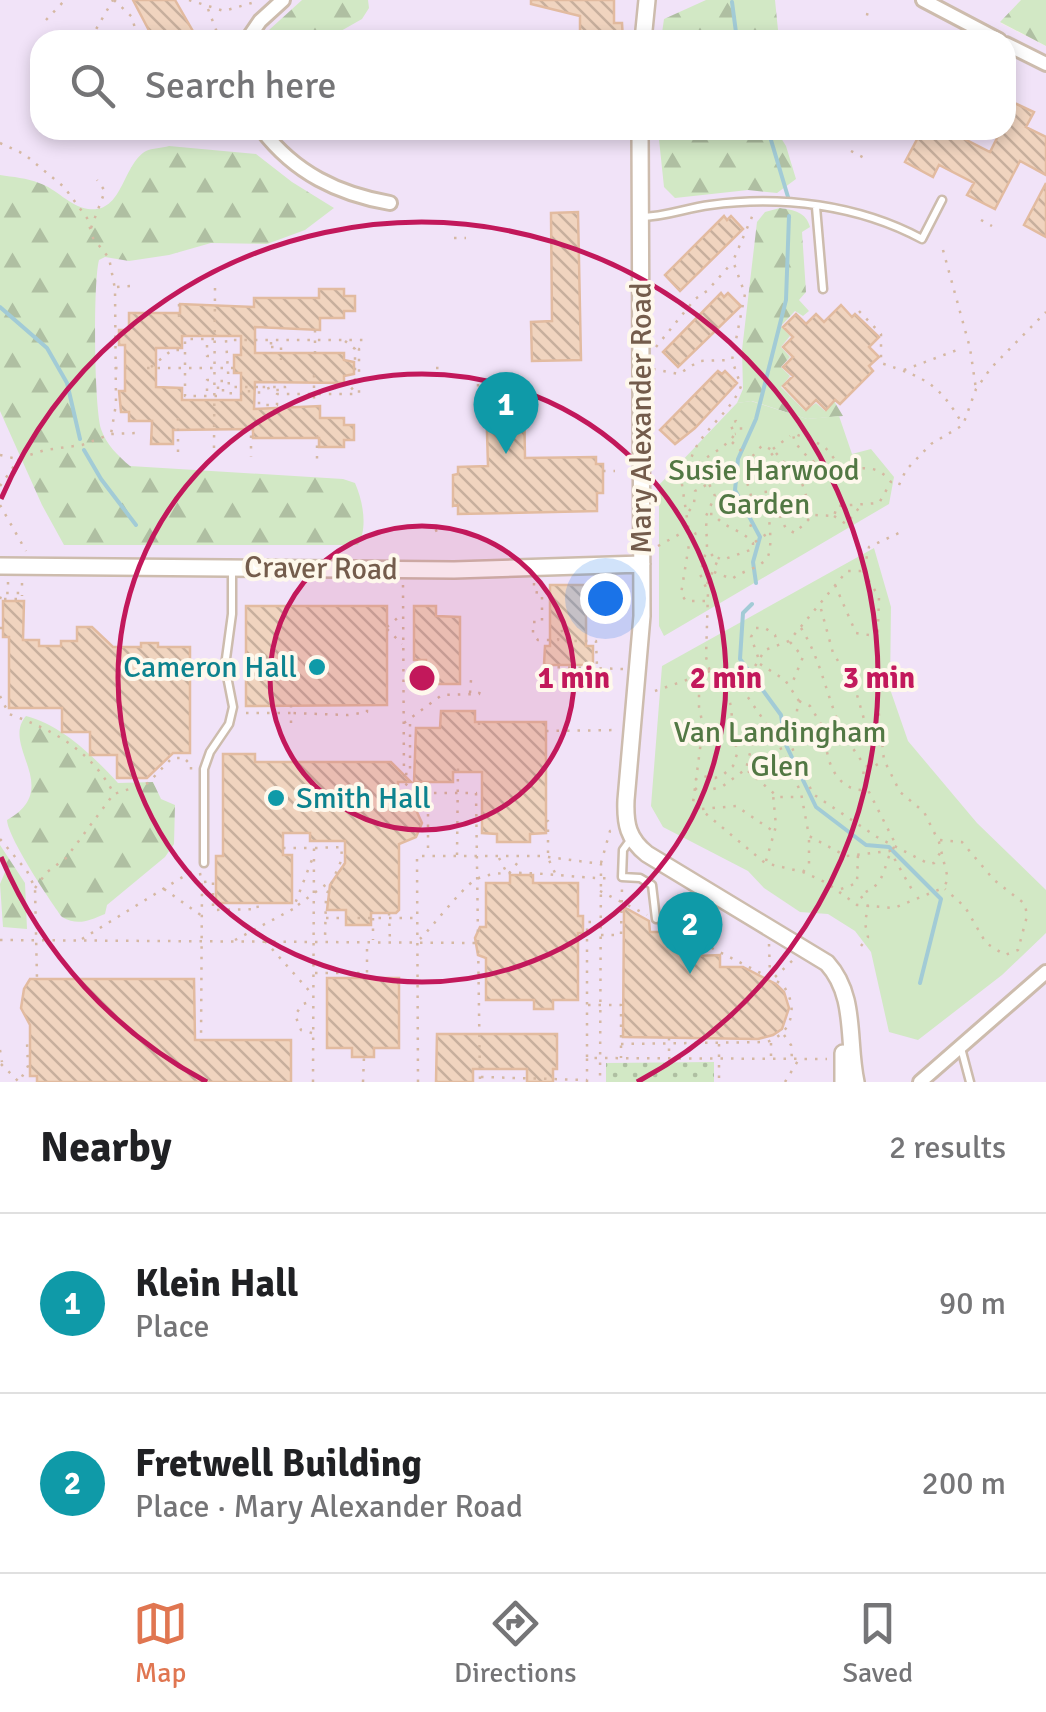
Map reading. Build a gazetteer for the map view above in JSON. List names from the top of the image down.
{
  "streets": {
    "street": ["Mary Alexander Road", "Craver Road"]
  },
  "crossings": [
    ["Mary Alexander Road", "Craver Road"]
  ],
  "parks": ["Susie Harwood Garden", "Van Landingham Glen"],
  "places": ["Cameron Hall", "Smith Hall"],
  "page": {
    "search": "Search here",
    "pins": ["1", "2"],
    "heading": ["Nearby", "2 results"],
    "list": [
      {
        "mark": "1",
        "name": "Klein Hall",
        "note": "Place",
        "value": "90 m"
      },
      {
        "mark": "2",
        "name": "Fretwell Building",
        "note": "Place · Mary Alexander Road",
        "value": "200 m"
      }
    ],
    "nav": ["Map", "Directions", "Saved"]
  },
  "rings": ["1 min", "2 min", "3 min"]
}
